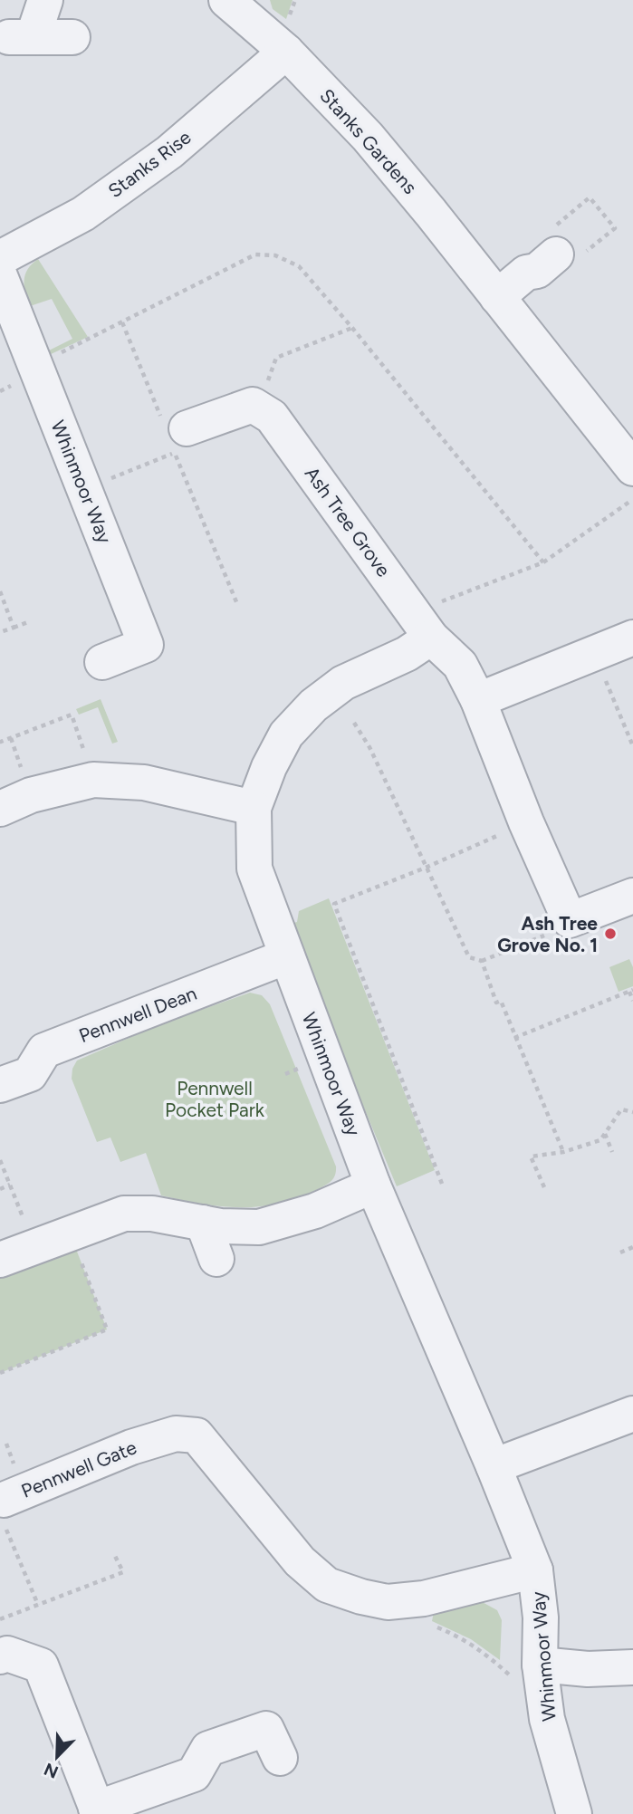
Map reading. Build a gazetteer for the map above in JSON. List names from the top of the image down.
{
  "streets": {
    "street": [
      "Stanks Gardens",
      "Stanks Rise",
      "Whinmoor Way",
      "Ash Tree Grove",
      "Pennwell Dean",
      "Pennwell Gate"
    ]
  },
  "crossings": [
    ["Stanks Gardens", "Stanks Rise"],
    ["Whinmoor Way", "Ash Tree Grove"],
    ["Whinmoor Way", "Pennwell Dean"],
    ["Whinmoor Way", "Pennwell Gate"]
  ],
  "parks": ["Pennwell Pocket Park"],
  "places": ["Ash Tree Grove No. 1"],
  "north": "bottom left"
}
